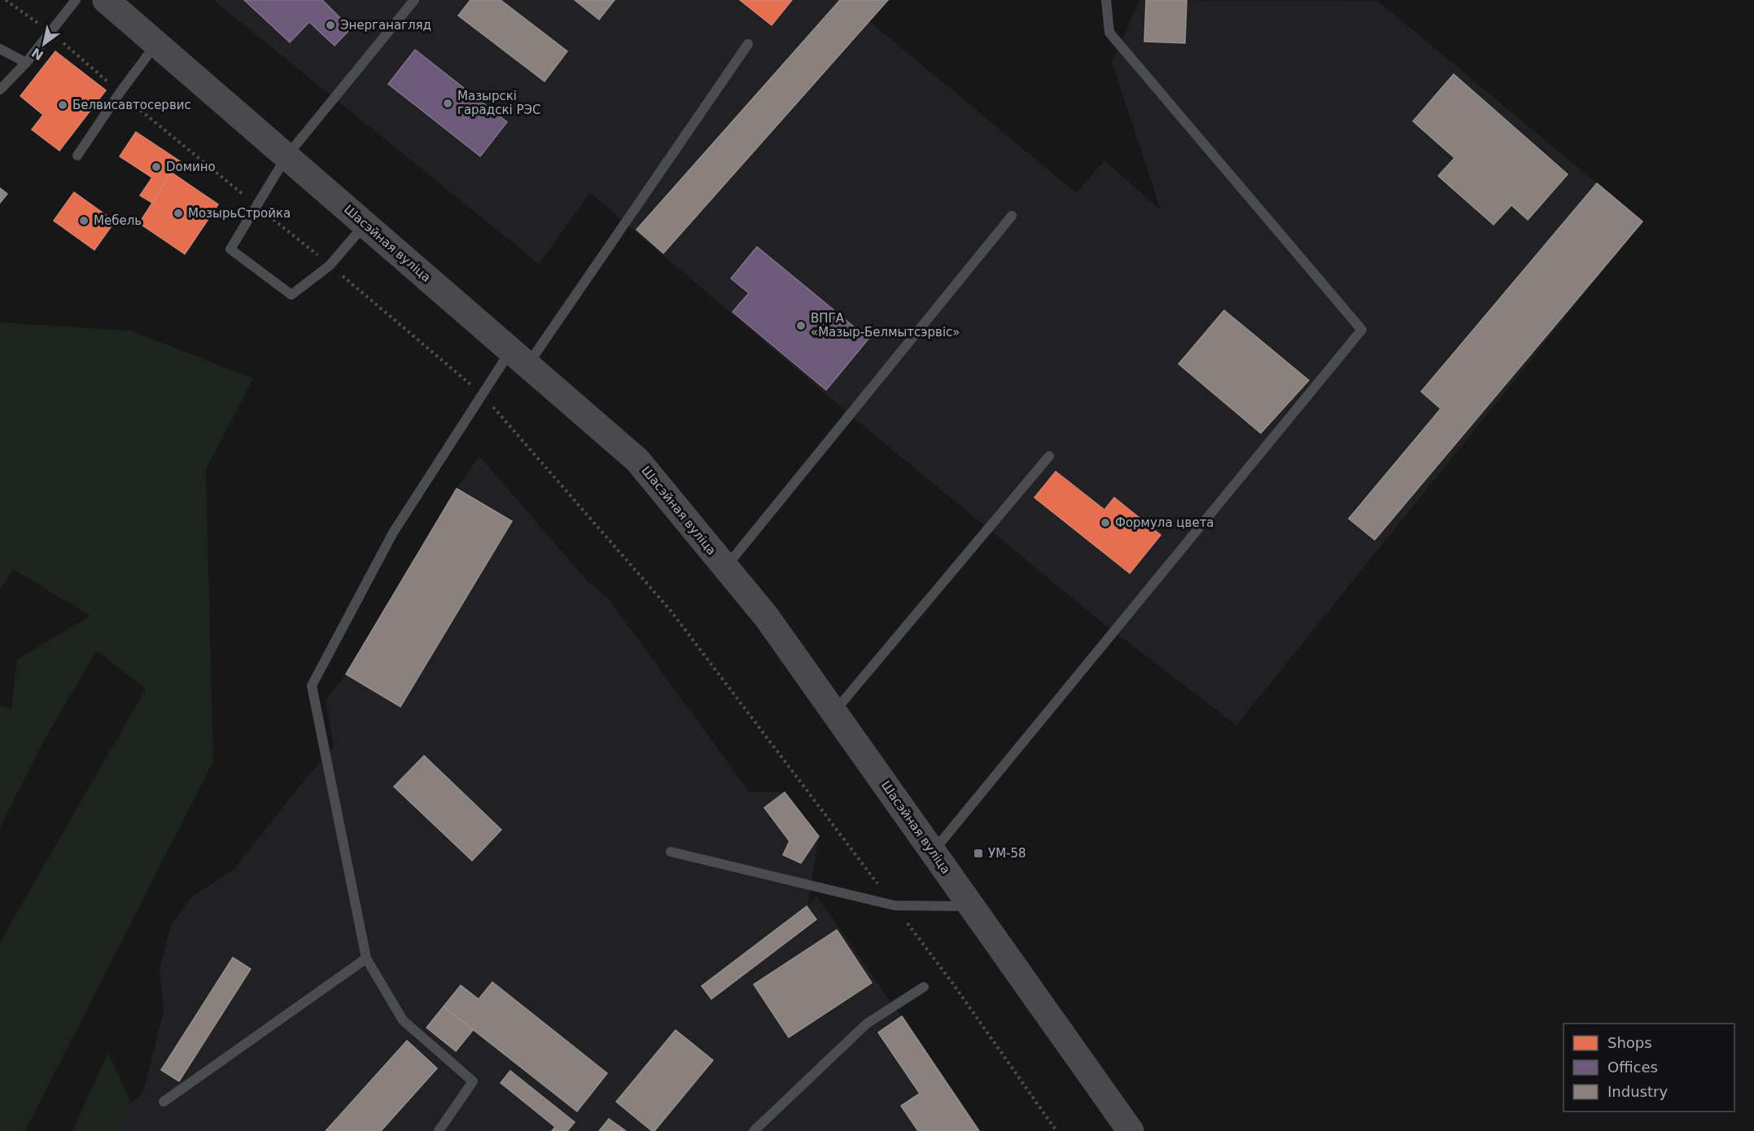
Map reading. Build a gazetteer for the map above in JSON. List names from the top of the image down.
{
  "streets": {
    "main road": ["Шасэйная вуліца"]
  },
  "places": {
    "other": [
      "Энерганагляд",
      "Мазырскі гарадскі РЭС",
      "Белвисавтосервис",
      "Dомино",
      "МозырьСтройка",
      "Мебель",
      "ВПГА «Мазыр-Белмытсэрвіс»",
      "Формула цвета"
    ],
    "transit": ["УМ-58"]
  },
  "legend": ["Shops", "Offices", "Industry"],
  "north": "bottom left"
}
